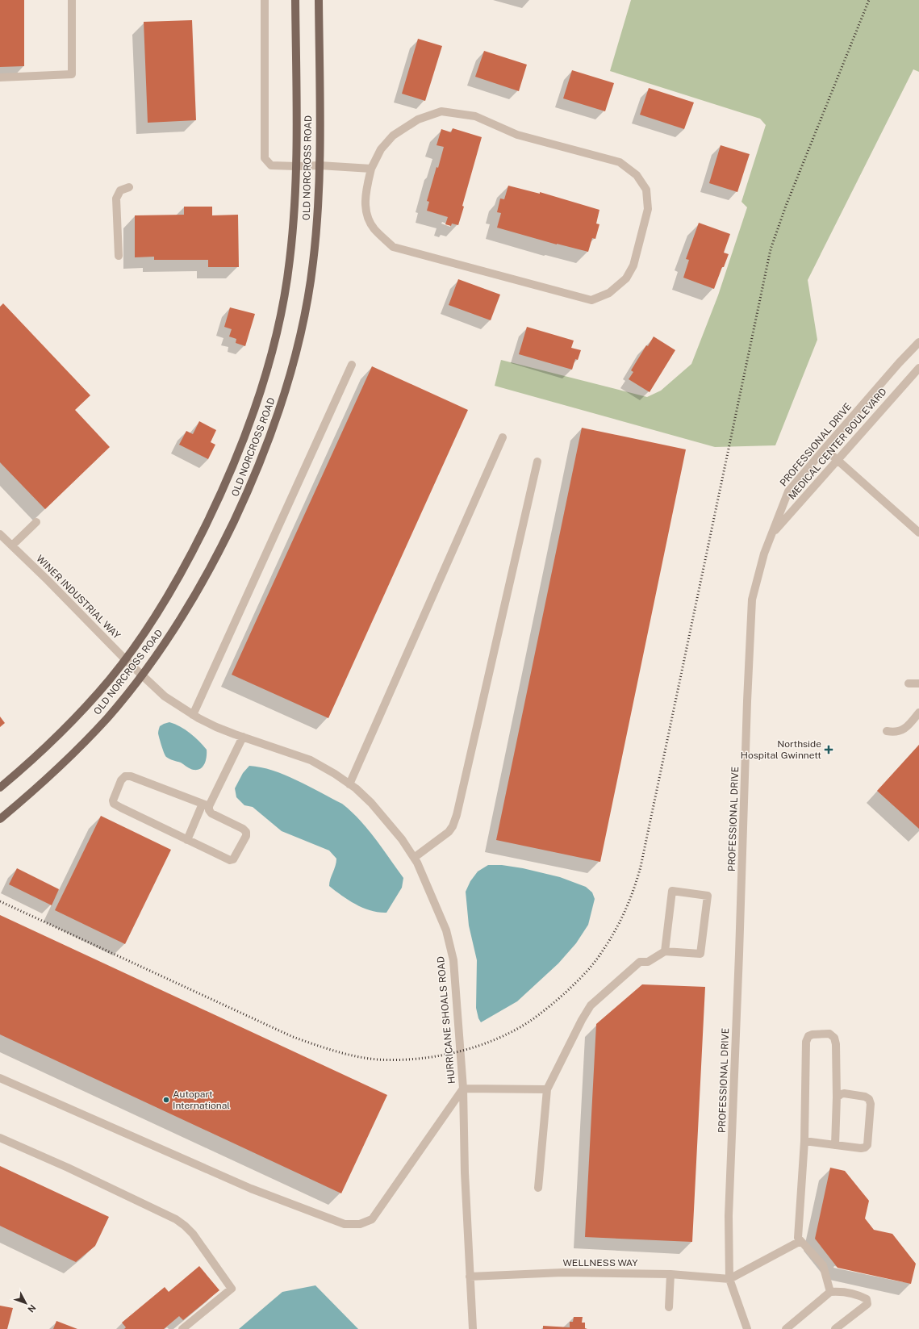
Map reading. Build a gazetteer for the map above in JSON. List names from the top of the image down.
{
  "streets": {
    "main road": ["OLD NORCROSS ROAD"],
    "street": [
      "MEDICAL CENTER BOULEVARD",
      "PROFESSIONAL DRIVE",
      "WINER INDUSTRIAL WAY",
      "HURRICANE SHOALS ROAD",
      "WELLNESS WAY"
    ]
  },
  "crossings": [
    ["OLD NORCROSS ROAD", "WINER INDUSTRIAL WAY"],
    ["OLD NORCROSS ROAD", "HURRICANE SHOALS ROAD"],
    ["MEDICAL CENTER BOULEVARD", "PROFESSIONAL DRIVE"],
    ["PROFESSIONAL DRIVE", "WELLNESS WAY"],
    ["WINER INDUSTRIAL WAY", "HURRICANE SHOALS ROAD"],
    ["HURRICANE SHOALS ROAD", "WELLNESS WAY"]
  ],
  "places": {
    "health": ["Northside Hospital Gwinnett"],
    "other": ["Autopart International"]
  },
  "north": "bottom right"
}
